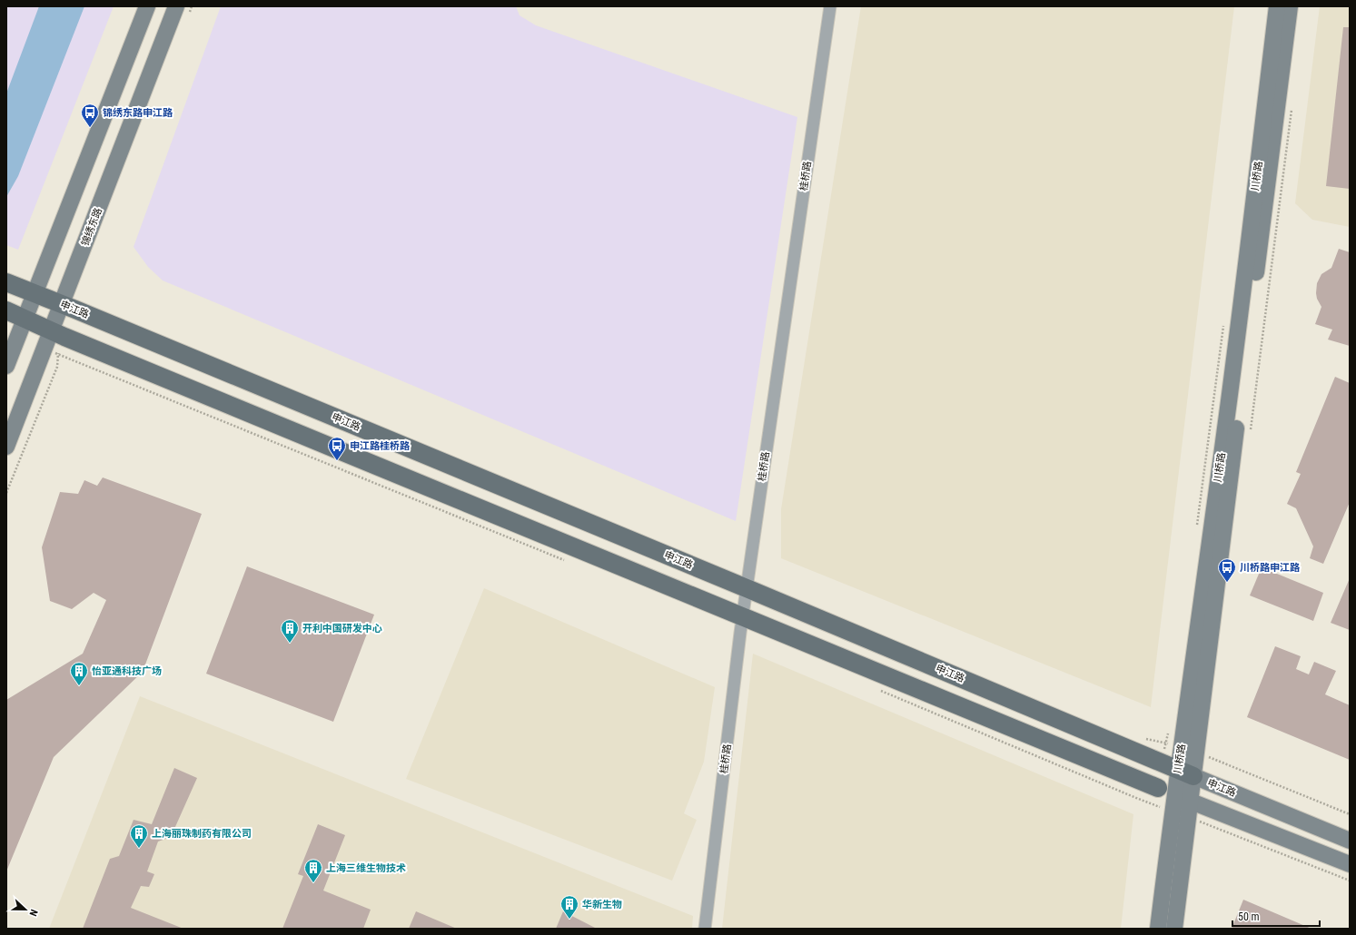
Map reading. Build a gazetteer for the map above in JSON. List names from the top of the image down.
{
  "streets": {
    "main road": ["申江路"],
    "street": ["桂桥路", "川桥路", "锦绣东路"]
  },
  "crossings": [
    ["桂桥路", "申江路"],
    ["川桥路", "申江路"],
    ["锦绣东路", "申江路"]
  ],
  "places": {
    "bus stop": ["锦绣东路申江路", "申江路桂桥路", "川桥路申江路"],
    "building": [
      "开利中国研发中心",
      "怡亚通科技广场",
      "上海丽珠制药有限公司",
      "上海三维生物技术",
      "华新生物"
    ]
  },
  "scale_bar": "50 m",
  "north": "right"
}
